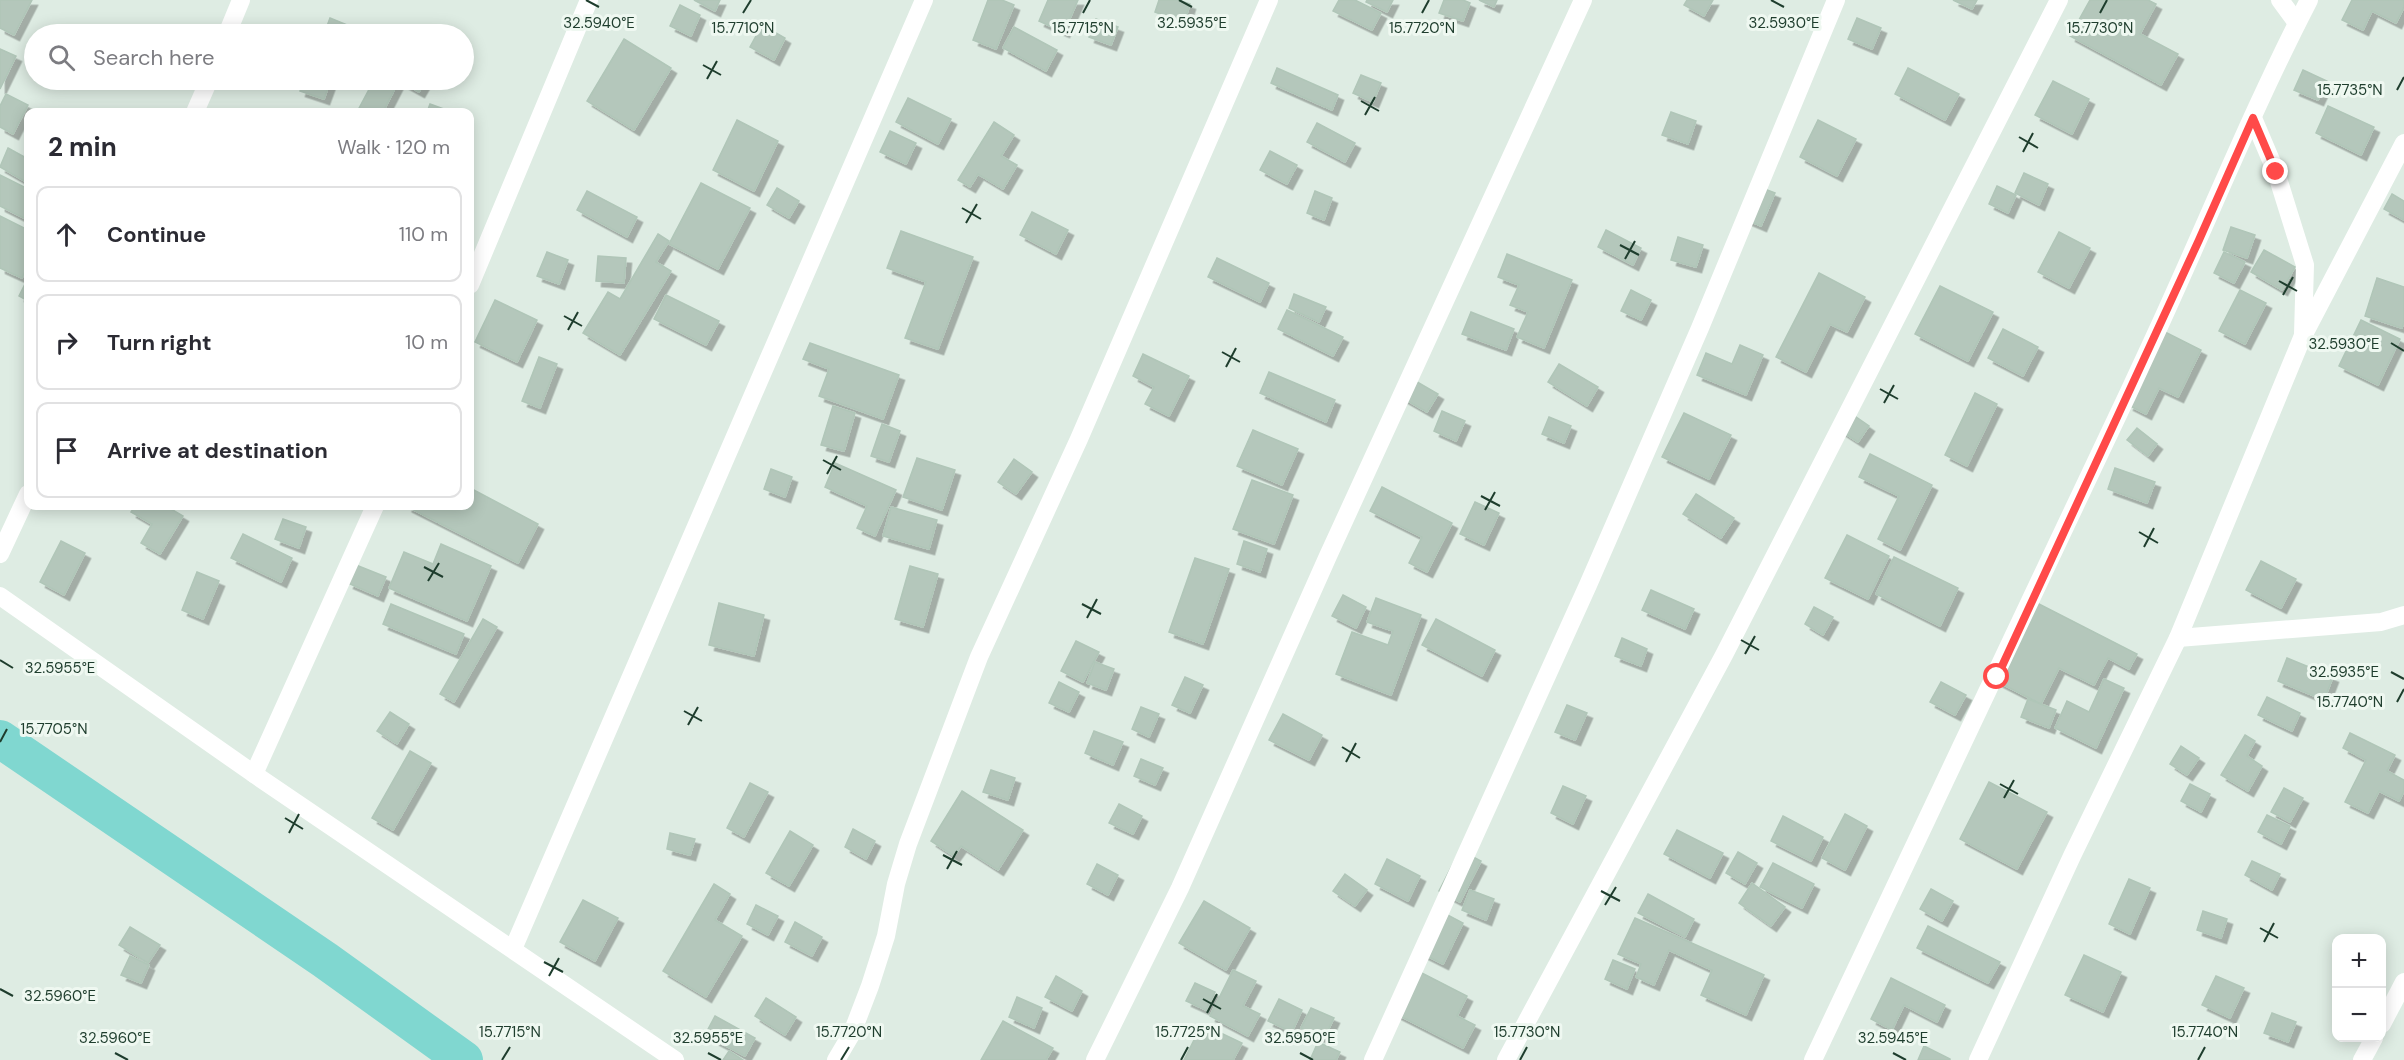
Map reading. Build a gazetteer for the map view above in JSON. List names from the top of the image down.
{
  "page": {
    "search": "Search here",
    "heading": ["2 min", "Walk · 120 m"],
    "list": [
      ["Continue", "110 m"],
      ["Turn right", "10 m"],
      "Arrive at destination"
    ],
    "map_buttons": ["+", "−"]
  },
  "coordinates": [
    "32.5940°E",
    "32.5935°E",
    "32.5930°E",
    "15.7710°N",
    "15.7715°N",
    "15.7720°N",
    "15.7730°N",
    "15.7735°N",
    "32.5955°E",
    "15.7740°N",
    "15.7705°N",
    "32.5960°E",
    "15.7725°N",
    "32.5950°E",
    "32.5945°E"
  ]
}
